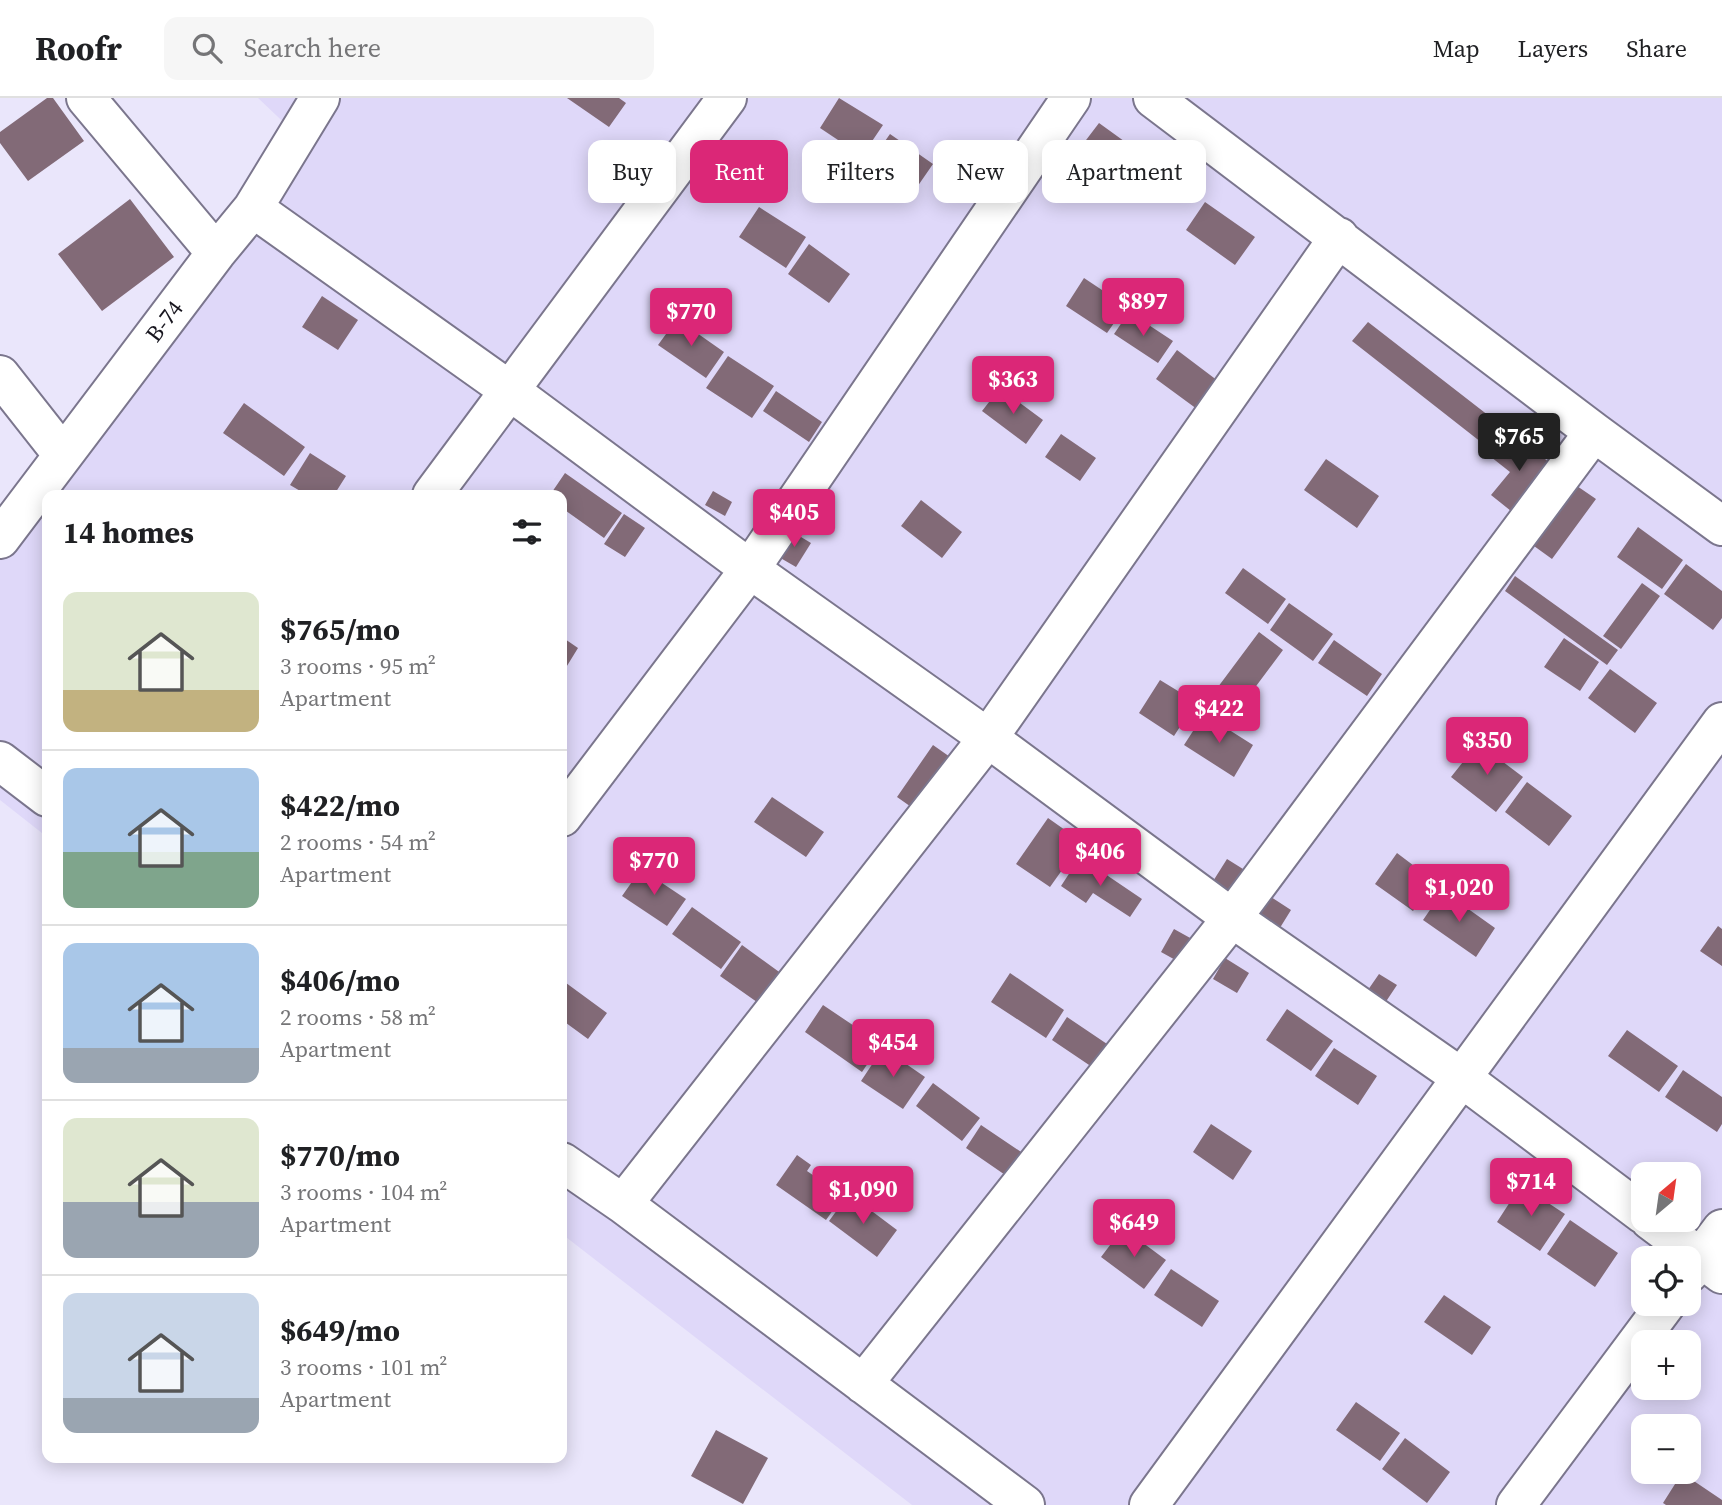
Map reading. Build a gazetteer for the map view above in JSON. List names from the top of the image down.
{
  "streets": {
    "street": ["B-74"]
  },
  "north": "top right",
  "page": {
    "header": "Roofr",
    "search": "Search here",
    "nav": ["Map", "Layers", "Share"],
    "chip": [
      "Buy",
      "Rent",
      "Filters",
      "New",
      "Apartment"
    ],
    "price": [
      "$897",
      "$770",
      "$363",
      "$765",
      "$405",
      "$422",
      "$350",
      "$406",
      "$770",
      "$1,020",
      "$454",
      "$714",
      "$1,090",
      "$649"
    ],
    "heading": "14 homes",
    "list": [
      {
        "name": "$765/mo",
        "note": "3 rooms · 95 m² · Apartment"
      },
      {
        "name": "$422/mo",
        "note": "2 rooms · 54 m² · Apartment"
      },
      {
        "name": "$406/mo",
        "note": "2 rooms · 58 m² · Apartment"
      },
      {
        "name": "$770/mo",
        "note": "3 rooms · 104 m² · Apartment"
      },
      {
        "name": "$649/mo",
        "note": "3 rooms · 101 m² · Apartment"
      }
    ],
    "map_buttons": ["+", "−"]
  }
}
